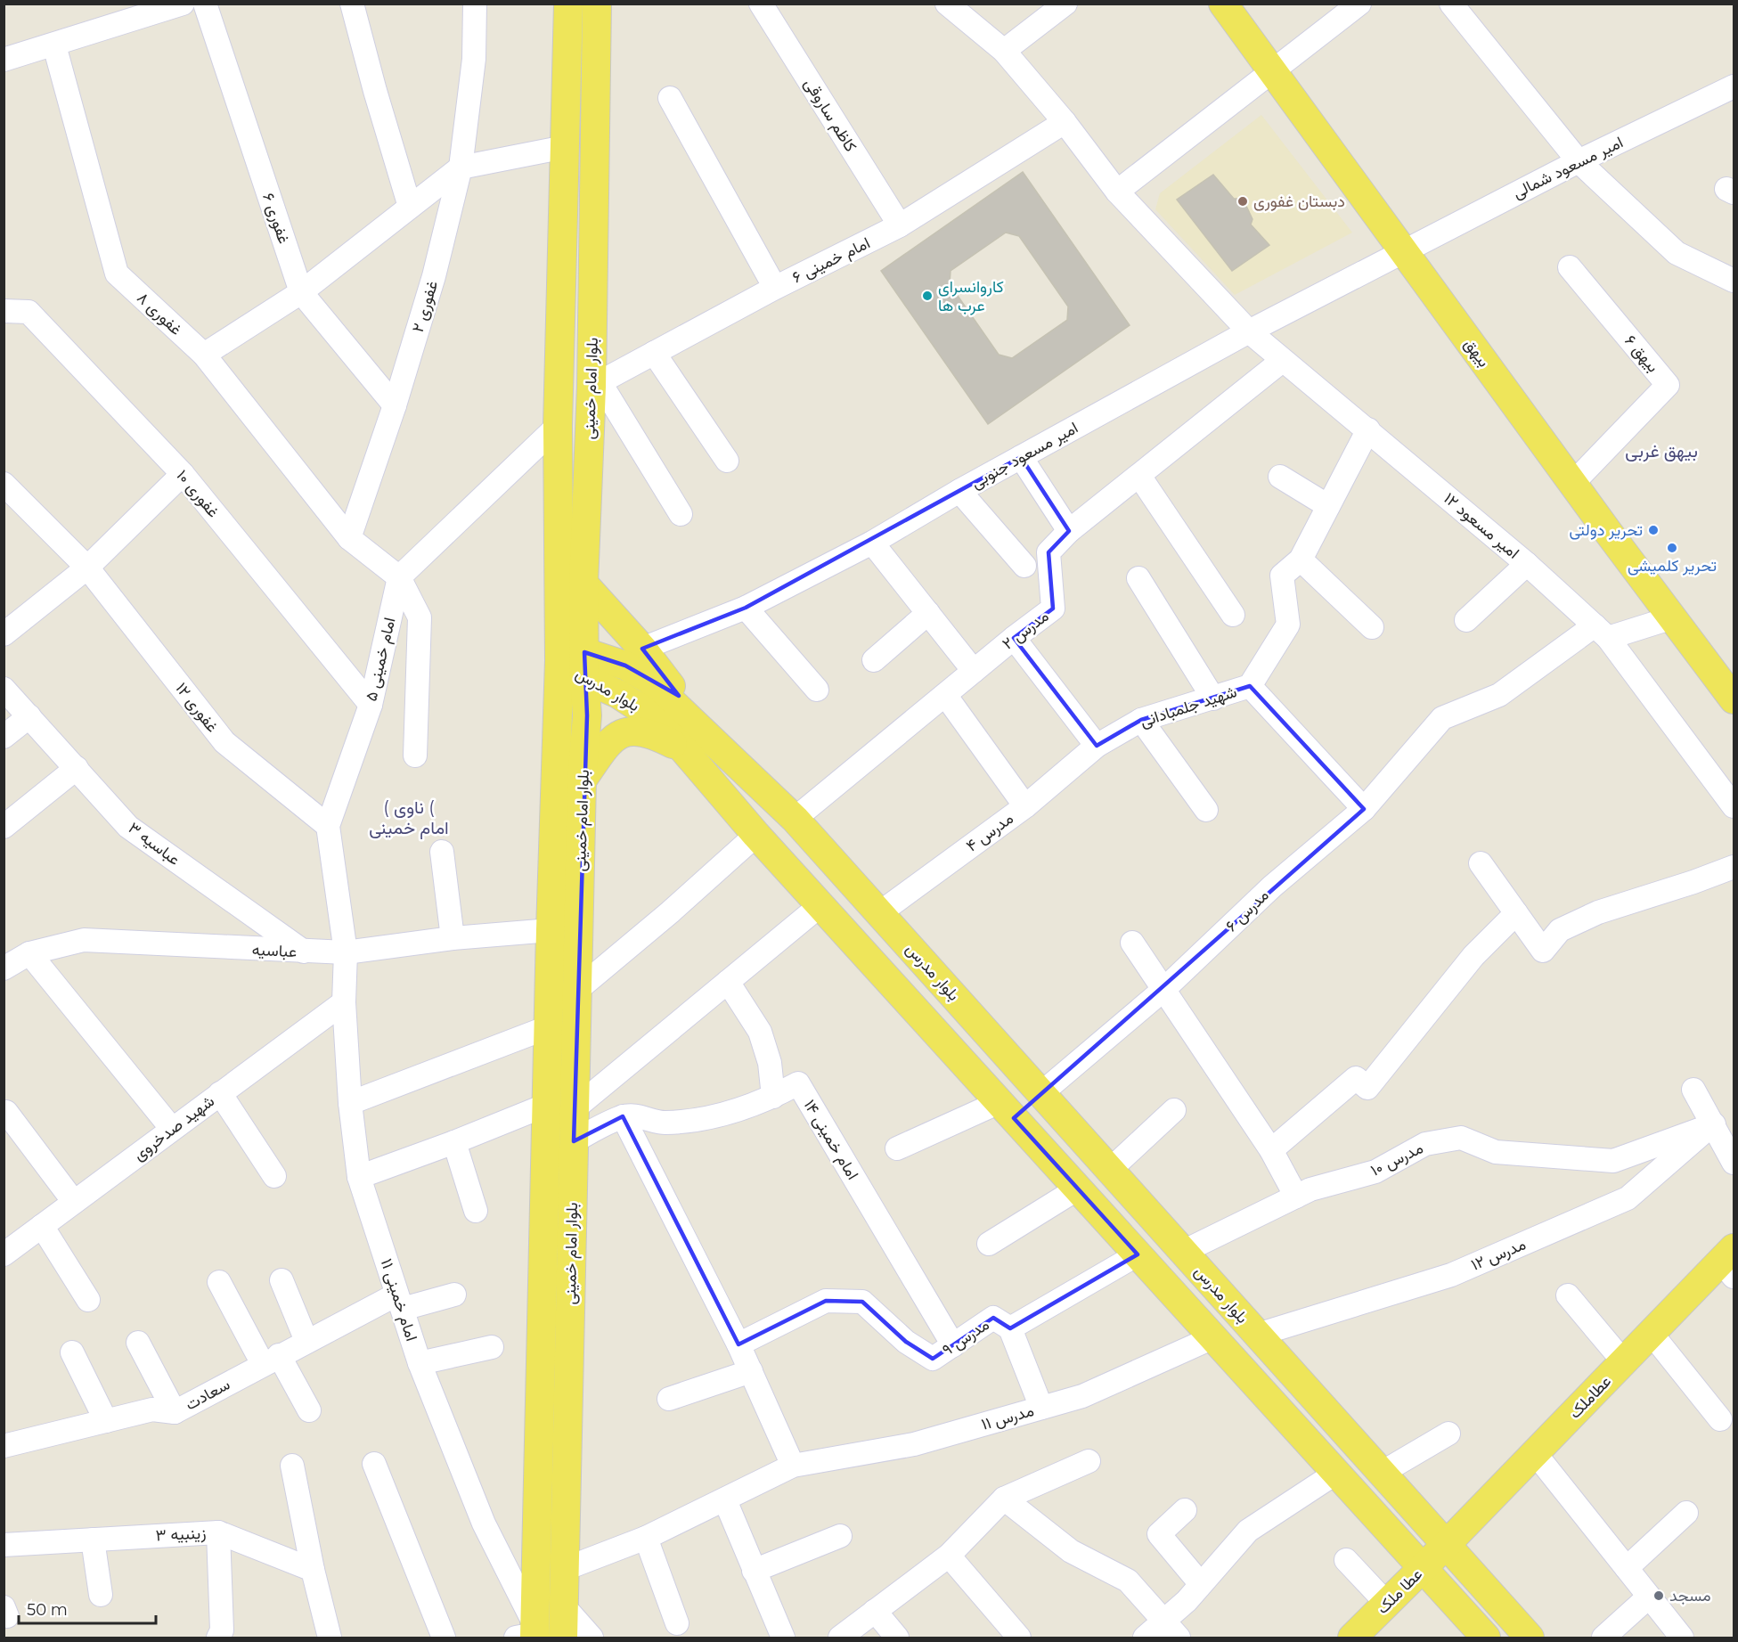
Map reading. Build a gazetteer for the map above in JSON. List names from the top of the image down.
{
  "streets": {
    "main road": [
      "بیهق",
      "بلوار امام خمینی",
      "بلوار مدرس",
      "عطاملک",
      "عطا ملک"
    ],
    "street": [
      "کاظم ساروقی",
      "امیر مسعود شمالی",
      "غفوری ۶",
      "امام خمینی ۶",
      "غفوری ۲",
      "غفوری ۸",
      "بیهق ۶",
      "امیر مسعود جنوبی",
      "غفوری ۱۰",
      "امیر مسعود ۱۲",
      "مدرس ۲",
      "امام خمینی ۵",
      "شهید جلمبادانی",
      "غفوری ۱۲",
      "مدرس ۴",
      "عباسیه ۳",
      "مدرس ۶",
      "عباسیه",
      "شهید صدخروی",
      "امام خمینی ۱۴",
      "مدرس ۱۰",
      "مدرس ۱۲",
      "امام خمینی ۱۱",
      "مدرس ۹",
      "سعادت",
      "مدرس ۱۱",
      "زینبیه ۳"
    ]
  },
  "crossings": [
    ["کاظم ساروقی", "امام خمینی ۶"],
    ["امیر مسعود شمالی", "بیهق"],
    ["امیر مسعود شمالی", "امیر مسعود جنوبی"],
    ["غفوری ۶", "غفوری ۲"],
    ["امام خمینی ۶", "بلوار امام خمینی"],
    ["امام خمینی ۶", "امیر مسعود ۱۲"],
    ["غفوری ۲", "غفوری ۸"],
    ["بیهق", "بیهق ۶"],
    ["بیهق", "امیر مسعود جنوبی"],
    ["بلوار امام خمینی", "بلوار مدرس"],
    ["بلوار امام خمینی", "عباسیه"],
    ["بلوار امام خمینی", "امام خمینی ۱۱"],
    ["بلوار امام خمینی", "مدرس ۱۱"],
    ["امیر مسعود جنوبی", "امیر مسعود ۱۲"],
    ["غفوری ۱۰", "امام خمینی ۵"],
    ["امیر مسعود ۱۲", "مدرس ۲"],
    ["امیر مسعود ۱۲", "شهید جلمبادانی"],
    ["امیر مسعود ۱۲", "مدرس ۶"],
    ["مدرس ۲", "بلوار مدرس"],
    ["امام خمینی ۵", "غفوری ۱۲"],
    ["امام خمینی ۵", "عباسیه"],
    ["امام خمینی ۵", "امام خمینی ۱۱"],
    ["بلوار مدرس", "مدرس ۴"],
    ["بلوار مدرس", "مدرس ۶"],
    ["بلوار مدرس", "مدرس ۱۰"],
    ["بلوار مدرس", "مدرس ۱۲"],
    ["بلوار مدرس", "مدرس ۹"],
    ["بلوار مدرس", "عطاملک"],
    ["بلوار مدرس", "مدرس ۱۱"],
    ["بلوار مدرس", "عطا ملک"],
    ["شهید جلمبادانی", "مدرس ۴"],
    ["عباسیه ۳", "عباسیه"],
    ["عباسیه", "امام خمینی ۱۱"],
    ["شهید صدخروی", "امام خمینی ۱۱"],
    ["امام خمینی ۱۴", "مدرس ۹"],
    ["مدرس ۱۰", "مدرس ۱۲"],
    ["امام خمینی ۱۱", "سعادت"],
    ["عطاملک", "عطا ملک"]
  ],
  "districts": ["بیهق غربی", "( ناوی ( امام خمینی"],
  "places": [
    "دبستان غفوری",
    "کاروانسرای عرب ها",
    "تحریر دولتی",
    "تحریر کلمیشی",
    "مسجد"
  ],
  "scale_bar": "50 m"
}
